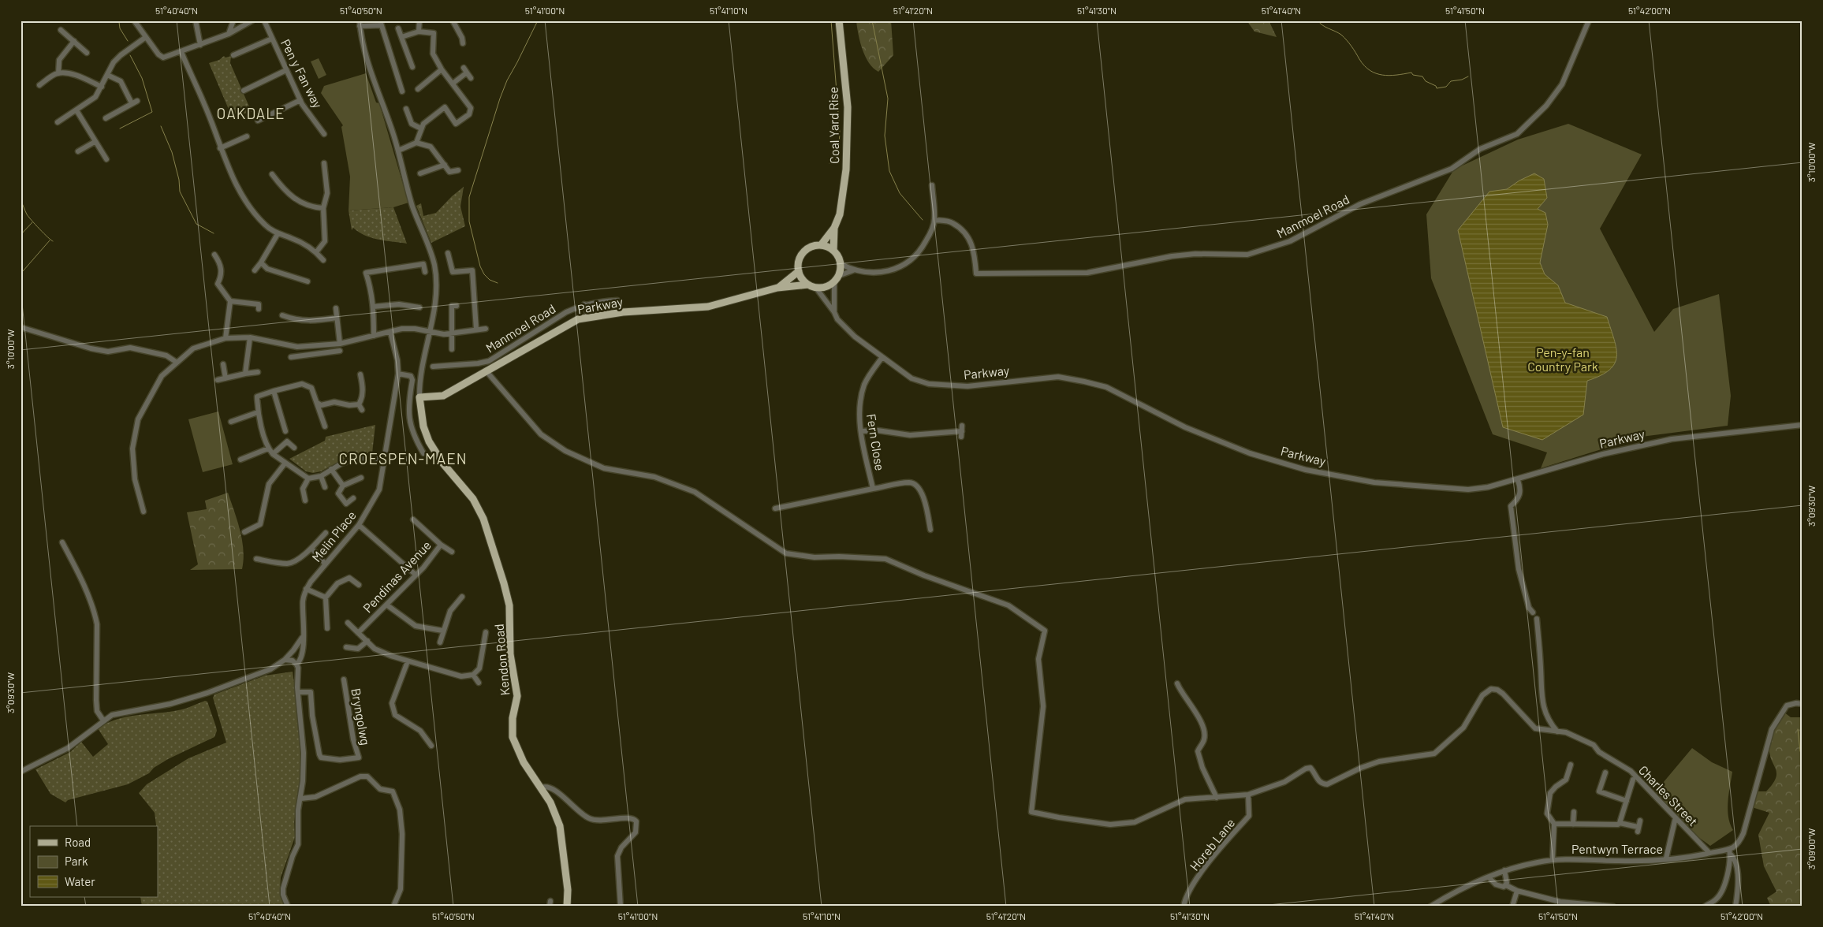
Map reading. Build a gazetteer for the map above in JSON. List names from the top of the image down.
{
  "streets": {
    "main road": ["Coal Yard Rise", "Parkway", "Kendon Road"],
    "street": [
      "Pen y Fan way",
      "Manmoel Road",
      "Fern Close",
      "Melin Place",
      "Pendinas Avenue",
      "Bryngolwg",
      "Charles Street",
      "Horeb Lane",
      "Pentwyn Terrace"
    ]
  },
  "crossings": [
    ["Coal Yard Rise", "Parkway"],
    ["Parkway", "Fern Close"],
    ["Parkway", "Kendon Road"],
    ["Charles Street", "Horeb Lane"],
    ["Charles Street", "Pentwyn Terrace"]
  ],
  "districts": ["OAKDALE", "CROESPEN-MAEN"],
  "parks": ["Pen-y-fan Country Park"],
  "legend": ["Road", "Park", "Water"],
  "coordinates": [
    "51°40'40\"N",
    "51°40'50\"N",
    "51°41'00\"N",
    "51°41'10\"N",
    "51°41'20\"N",
    "51°41'30\"N",
    "51°41'40\"N",
    "51°41'50\"N",
    "51°42'00\"N",
    "3°10'00\"W",
    "3°09'30\"W",
    "3°09'00\"W"
  ]
}
